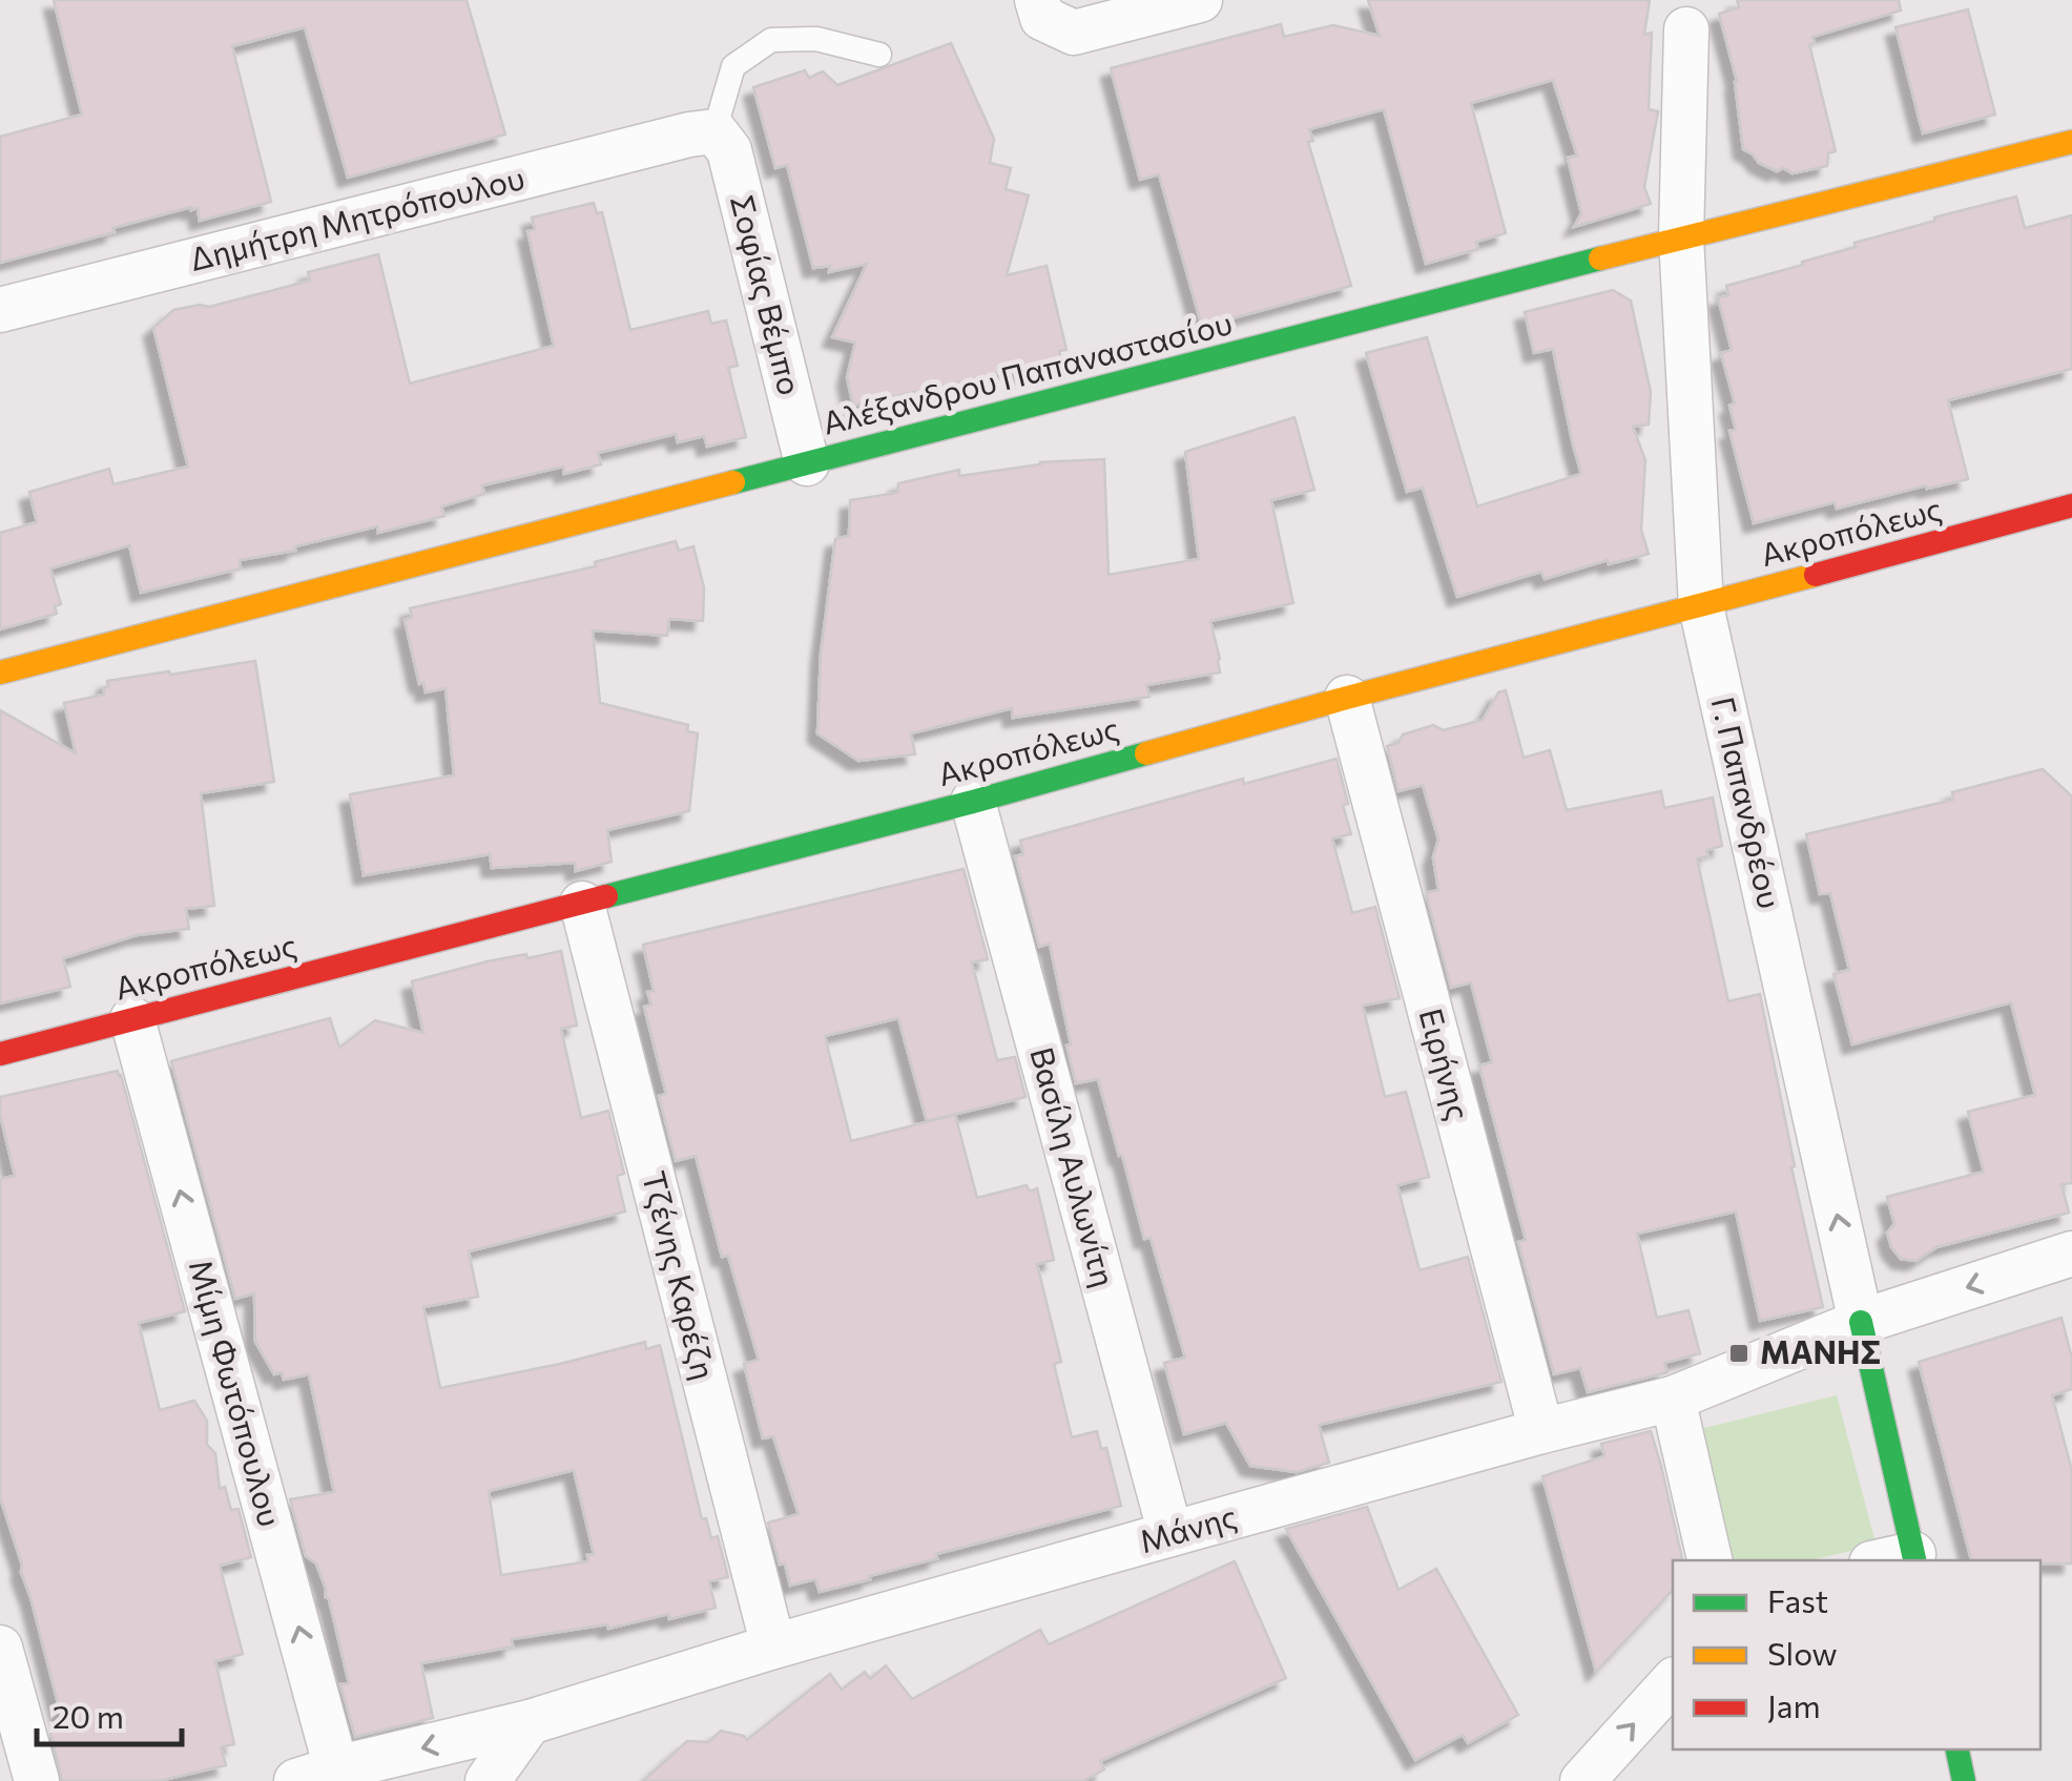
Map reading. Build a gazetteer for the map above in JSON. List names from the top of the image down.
{
  "streets": {
    "street": [
      "Δημήτρη Μητρόπουλου",
      "Σοφίας Βέμπο",
      "Αλέξανδρου Παπαναστασίου",
      "Ακροπόλεως",
      "Γ. Παπανδρέου",
      "Ειρήνης",
      "Βασίλη Αυλωνίτη",
      "Τζένης Καρέζη",
      "Μίμη Φωτόπουλου",
      "Μάνης"
    ]
  },
  "crossings": [
    ["Δημήτρη Μητρόπουλου", "Σοφίας Βέμπο"],
    ["Σοφίας Βέμπο", "Αλέξανδρου Παπαναστασίου"],
    ["Αλέξανδρου Παπαναστασίου", "Γ. Παπανδρέου"],
    ["Ακροπόλεως", "Γ. Παπανδρέου"],
    ["Ακροπόλεως", "Ειρήνης"],
    ["Ακροπόλεως", "Βασίλη Αυλωνίτη"],
    ["Ακροπόλεως", "Τζένης Καρέζη"],
    ["Ακροπόλεως", "Μίμη Φωτόπουλου"],
    ["Γ. Παπανδρέου", "Μάνης"],
    ["Ειρήνης", "Μάνης"],
    ["Βασίλη Αυλωνίτη", "Μάνης"],
    ["Τζένης Καρέζη", "Μάνης"],
    ["Μίμη Φωτόπουλου", "Μάνης"]
  ],
  "one_way": ["Γ. Παπανδρέου", "Μίμη Φωτόπουλου"],
  "places": {
    "transit": ["ΜΑΝΗΣ"]
  },
  "legend": ["Fast", "Slow", "Jam"],
  "scale_bar": "20 m"
}
